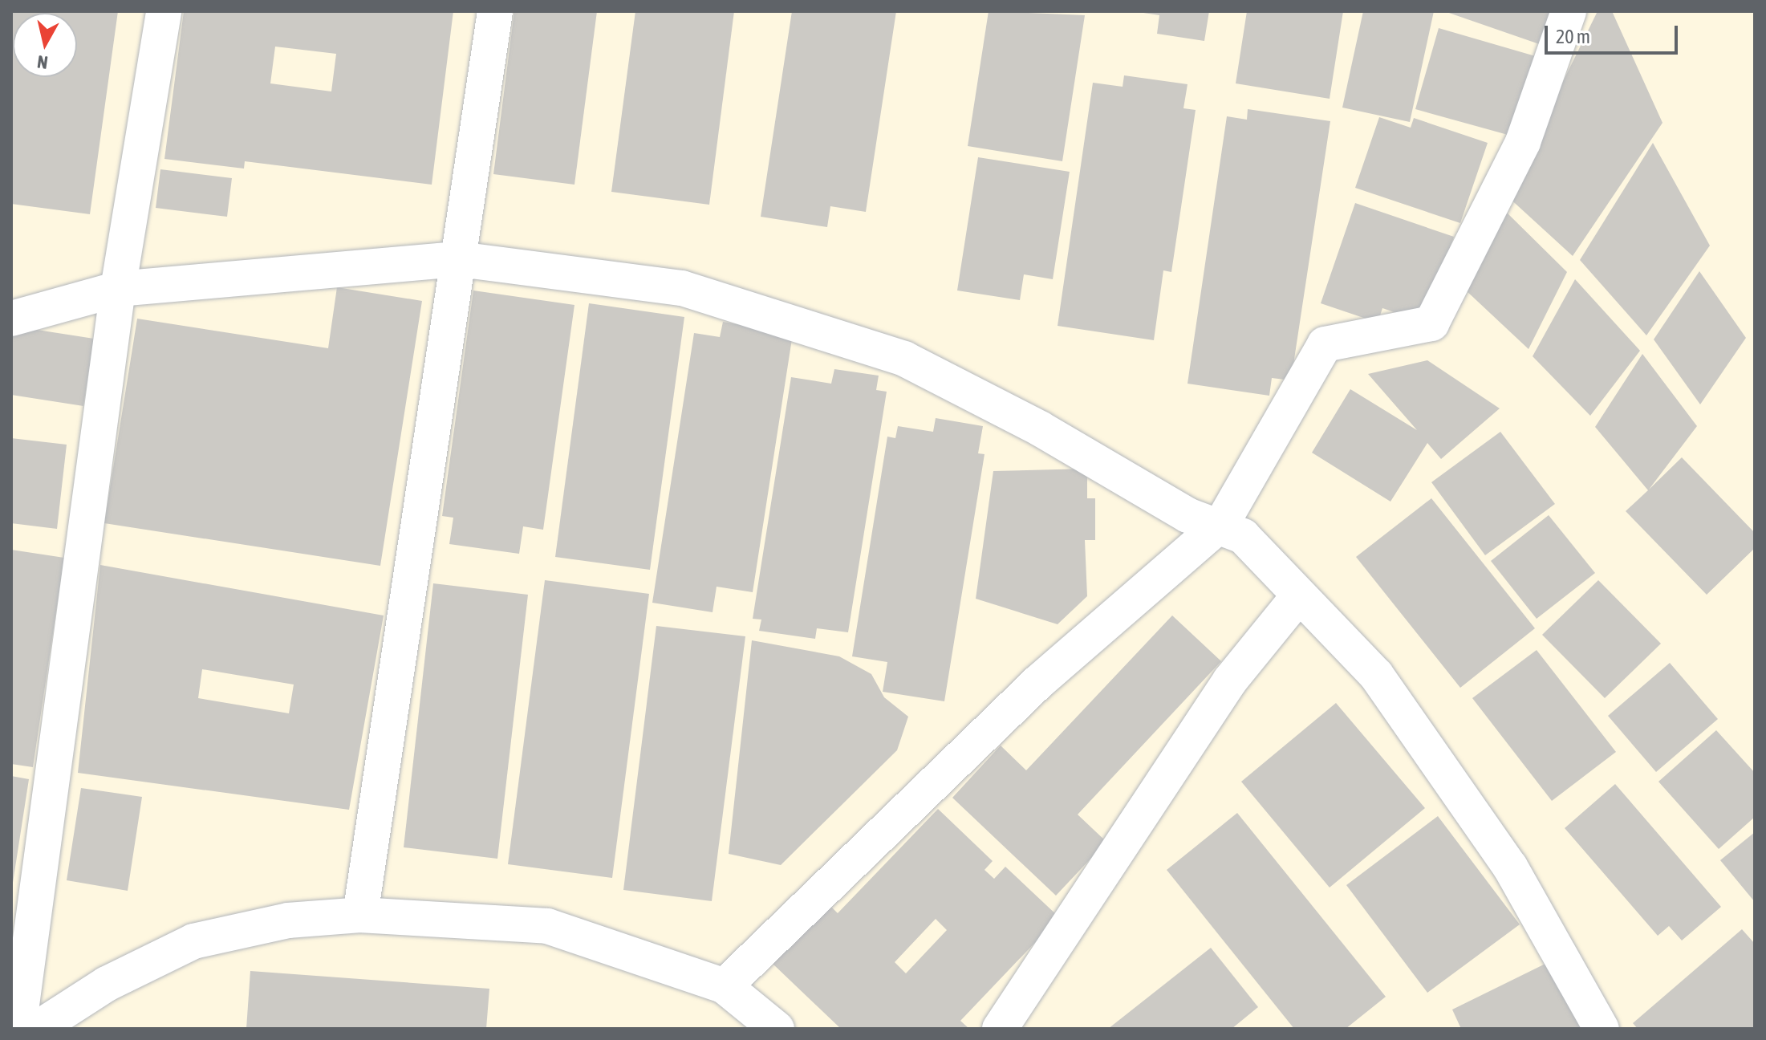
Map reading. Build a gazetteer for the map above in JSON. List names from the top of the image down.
{
  "scale_bar": "20 m",
  "north": "bottom"
}
